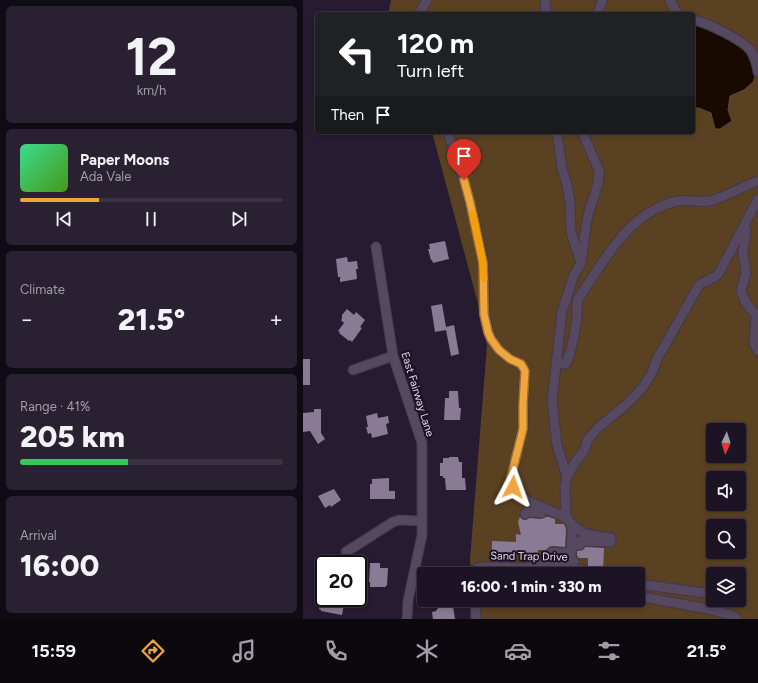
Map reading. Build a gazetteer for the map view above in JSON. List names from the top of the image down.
{
  "streets": {
    "street": ["East Fairway Lane"]
  },
  "north": "bottom",
  "page": {
    "tile": [
      ["12", "km/h"],
      "Climate",
      ["Range · 41%", "205 km"],
      ["Arrival", "16:00"]
    ],
    "turn": ["120 m", "Turn left"],
    "then": "Then",
    "song": ["Paper Moons", "Ada Vale"],
    "heat": ["−", "21.5°", "+"],
    "limit": "20",
    "trip": "16:00 · 1 min · 330 m",
    "tabs": ["15:59", "21.5°"]
  }
}
